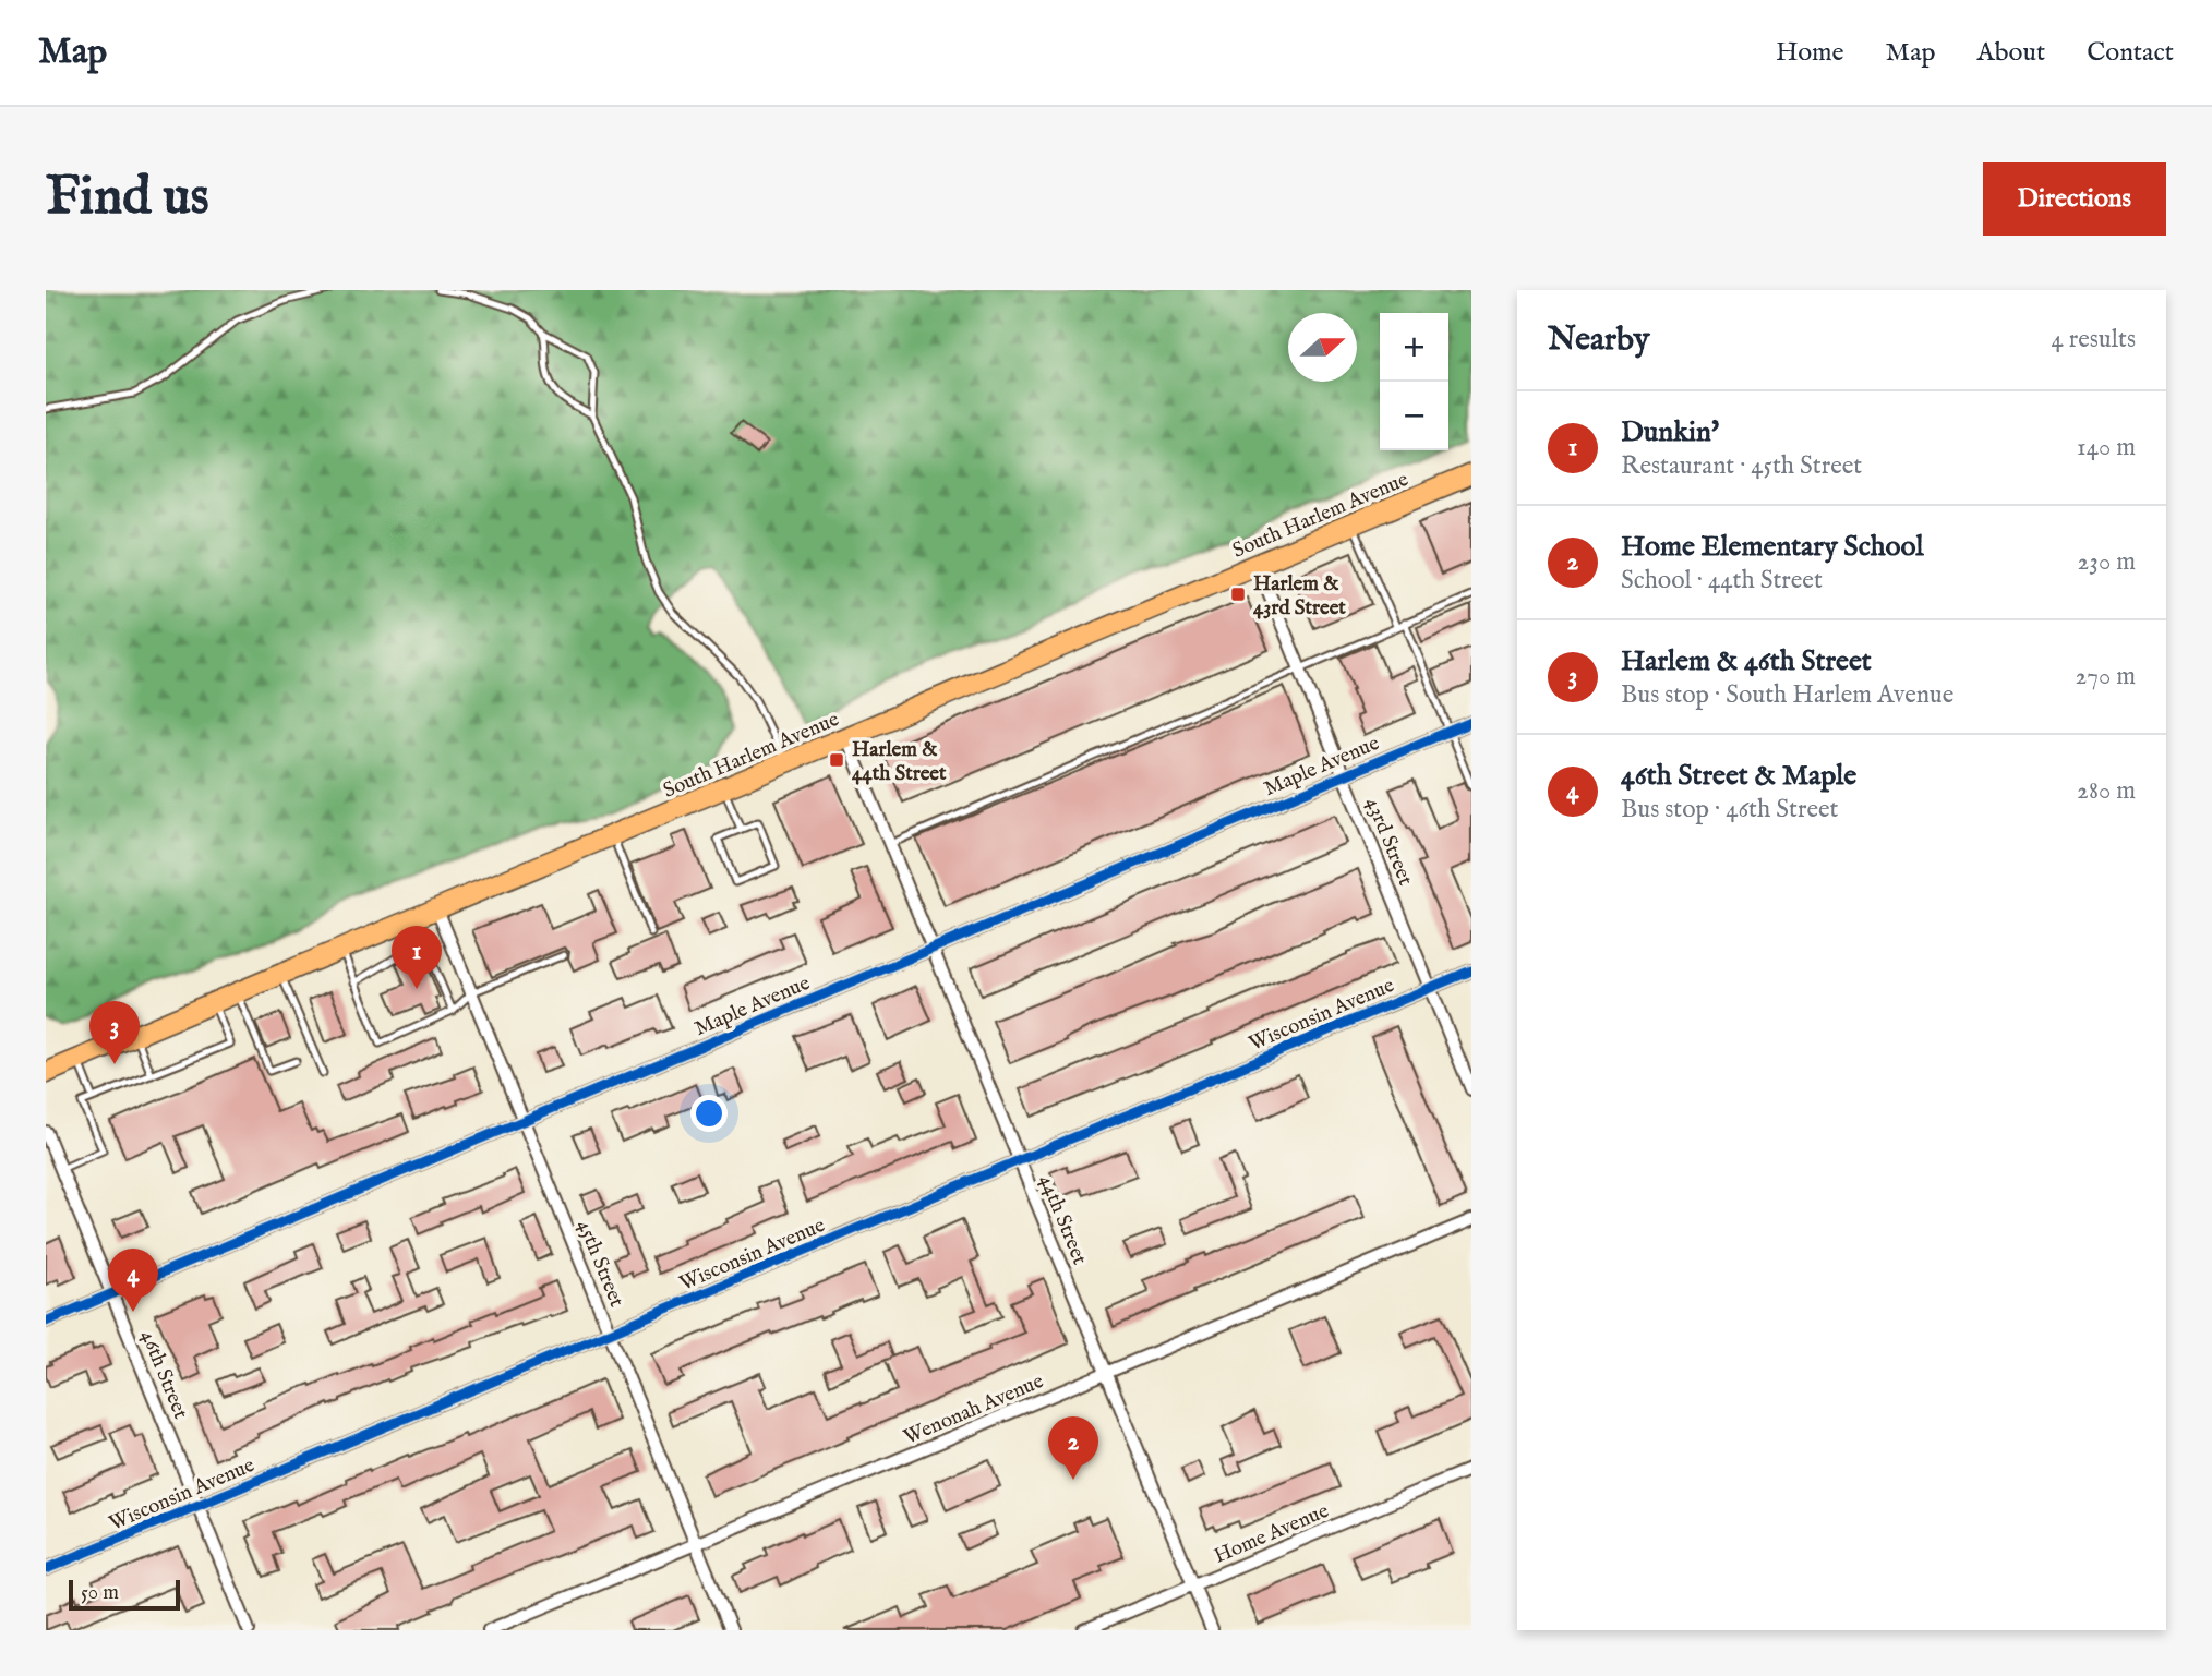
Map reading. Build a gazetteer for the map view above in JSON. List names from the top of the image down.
{
  "streets": {
    "main road": ["South Harlem Avenue"],
    "street": [
      "Maple Avenue",
      "43rd Street",
      "Wisconsin Avenue",
      "44th Street",
      "45th Street",
      "46th Street",
      "Wenonah Avenue",
      "Home Avenue"
    ]
  },
  "crossings": [
    ["South Harlem Avenue", "43rd Street"],
    ["South Harlem Avenue", "44th Street"],
    ["South Harlem Avenue", "45th Street"],
    ["Maple Avenue", "43rd Street"],
    ["Maple Avenue", "44th Street"],
    ["Maple Avenue", "45th Street"],
    ["Maple Avenue", "46th Street"],
    ["43rd Street", "Wisconsin Avenue"],
    ["Wisconsin Avenue", "44th Street"],
    ["Wisconsin Avenue", "45th Street"],
    ["Wisconsin Avenue", "46th Street"],
    ["44th Street", "Wenonah Avenue"],
    ["44th Street", "Home Avenue"],
    ["45th Street", "Wenonah Avenue"]
  ],
  "places": {
    "transit": ["Harlem & 43rd Street", "Harlem & 44th Street"]
  },
  "scale_bar": "50 m",
  "north": "right",
  "page": {
    "header": "Map",
    "nav": [
      "Home",
      "Map",
      "About",
      "Contact"
    ],
    "buttons": "Directions",
    "title": "Find us",
    "heading": ["Nearby", "4 results"],
    "map_buttons": ["+", "−"],
    "list": [
      {
        "mark": "1",
        "name": "Dunkin'",
        "note": "Restaurant · 45th Street",
        "value": "140 m"
      },
      {
        "mark": "2",
        "name": "Home Elementary School",
        "note": "School · 44th Street",
        "value": "230 m"
      },
      {
        "mark": "3",
        "name": "Harlem & 46th Street",
        "note": "Bus stop · South Harlem Avenue",
        "value": "270 m"
      },
      {
        "mark": "4",
        "name": "46th Street & Maple",
        "note": "Bus stop · 46th Street",
        "value": "280 m"
      }
    ],
    "pins": [
      "1",
      "3",
      "4",
      "2"
    ],
    "scale": "50 m"
  }
}
